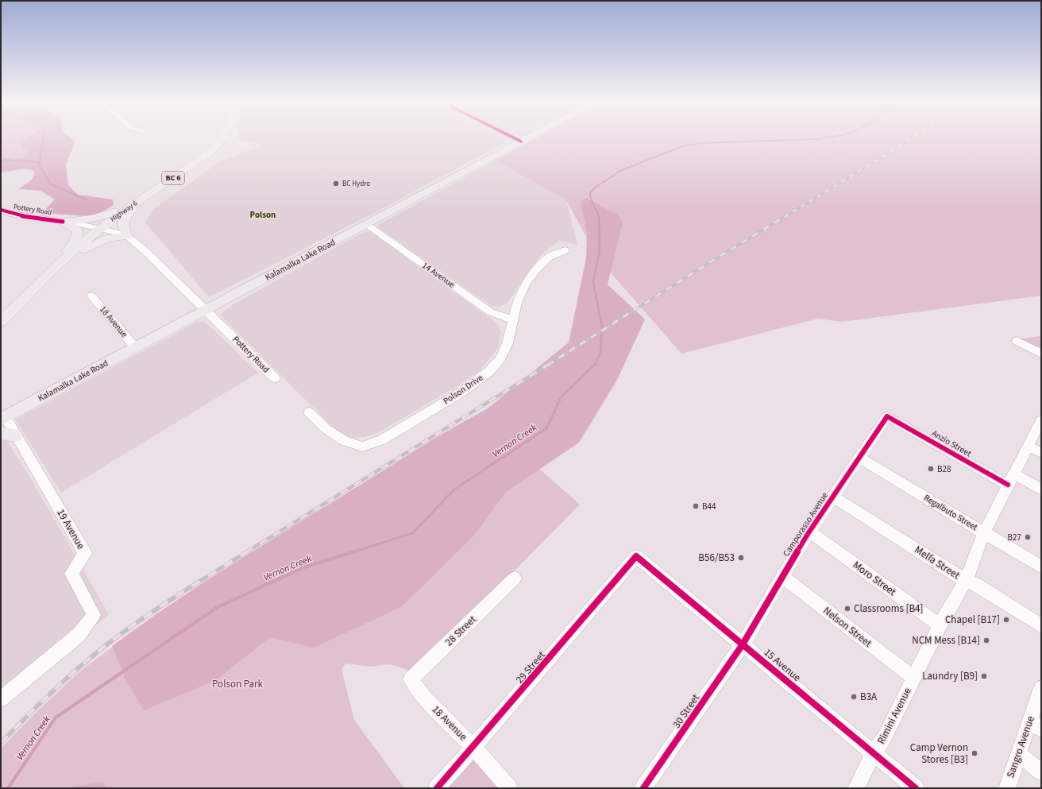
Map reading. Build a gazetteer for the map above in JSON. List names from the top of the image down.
{
  "streets": {
    "main road": ["BC 6", "Highway 6", "Kalamalka Lake Road"],
    "street": [
      "Pottery Road",
      "14 Avenue",
      "18 Avenue",
      "Polson Drive",
      "Anzio Street",
      "Regalbuto Street",
      "Camporasso Avenue",
      "19 Avenue",
      "Melfa Street",
      "Moro Street",
      "Nelson Street",
      "28 Street",
      "15 Avenue",
      "29 Street",
      "30 Street",
      "Rimini Avenue",
      "Sangro Avenue"
    ]
  },
  "crossings": [
    ["Pottery Road", "Highway 6"],
    ["Pottery Road", "Kalamalka Lake Road"],
    ["Kalamalka Lake Road", "14 Avenue"],
    ["Kalamalka Lake Road", "18 Avenue"],
    ["Kalamalka Lake Road", "19 Avenue"],
    ["14 Avenue", "Polson Drive"],
    ["18 Avenue", "28 Street"],
    ["18 Avenue", "29 Street"],
    ["Anzio Street", "Camporasso Avenue"],
    ["Regalbuto Street", "Camporasso Avenue"],
    ["Camporasso Avenue", "Melfa Street"],
    ["Camporasso Avenue", "Moro Street"],
    ["Camporasso Avenue", "Nelson Street"],
    ["Camporasso Avenue", "15 Avenue"],
    ["Camporasso Avenue", "30 Street"],
    ["Moro Street", "Rimini Avenue"],
    ["Nelson Street", "Rimini Avenue"],
    ["15 Avenue", "29 Street"],
    ["15 Avenue", "30 Street"],
    ["15 Avenue", "Rimini Avenue"]
  ],
  "districts": ["Polson"],
  "water": ["Vernon Creek"],
  "parks": ["Polson Park"],
  "places": [
    "BC Hydro",
    "B28",
    "B44",
    "B27",
    "B56/B53",
    "Classrooms [B4]",
    "Chapel [B17]",
    "NCM Mess [B14]",
    "Laundry [B9]",
    "B3A",
    "Camp Vernon Stores [B3]"
  ]
}
